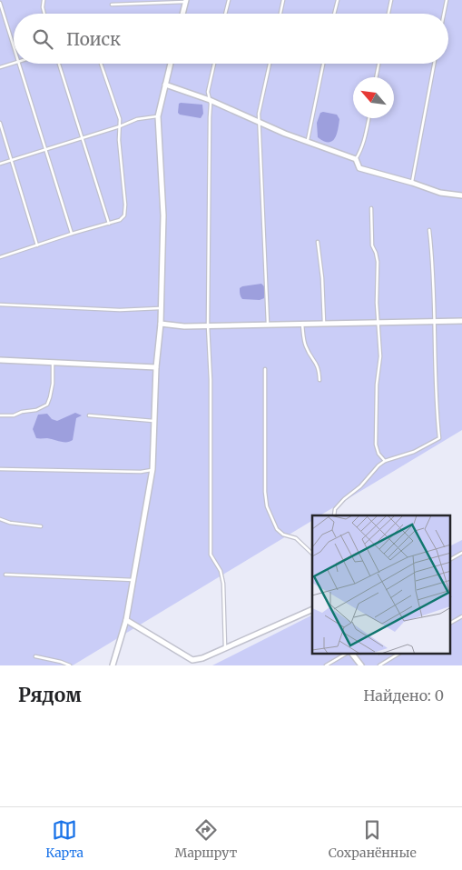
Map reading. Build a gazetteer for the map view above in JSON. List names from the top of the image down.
{
  "north": "top left",
  "page": {
    "search": "Поиск",
    "heading": ["Рядом", "Найдено: 0"],
    "nav": ["Карта", "Маршрут", "Сохранённые"]
  }
}
